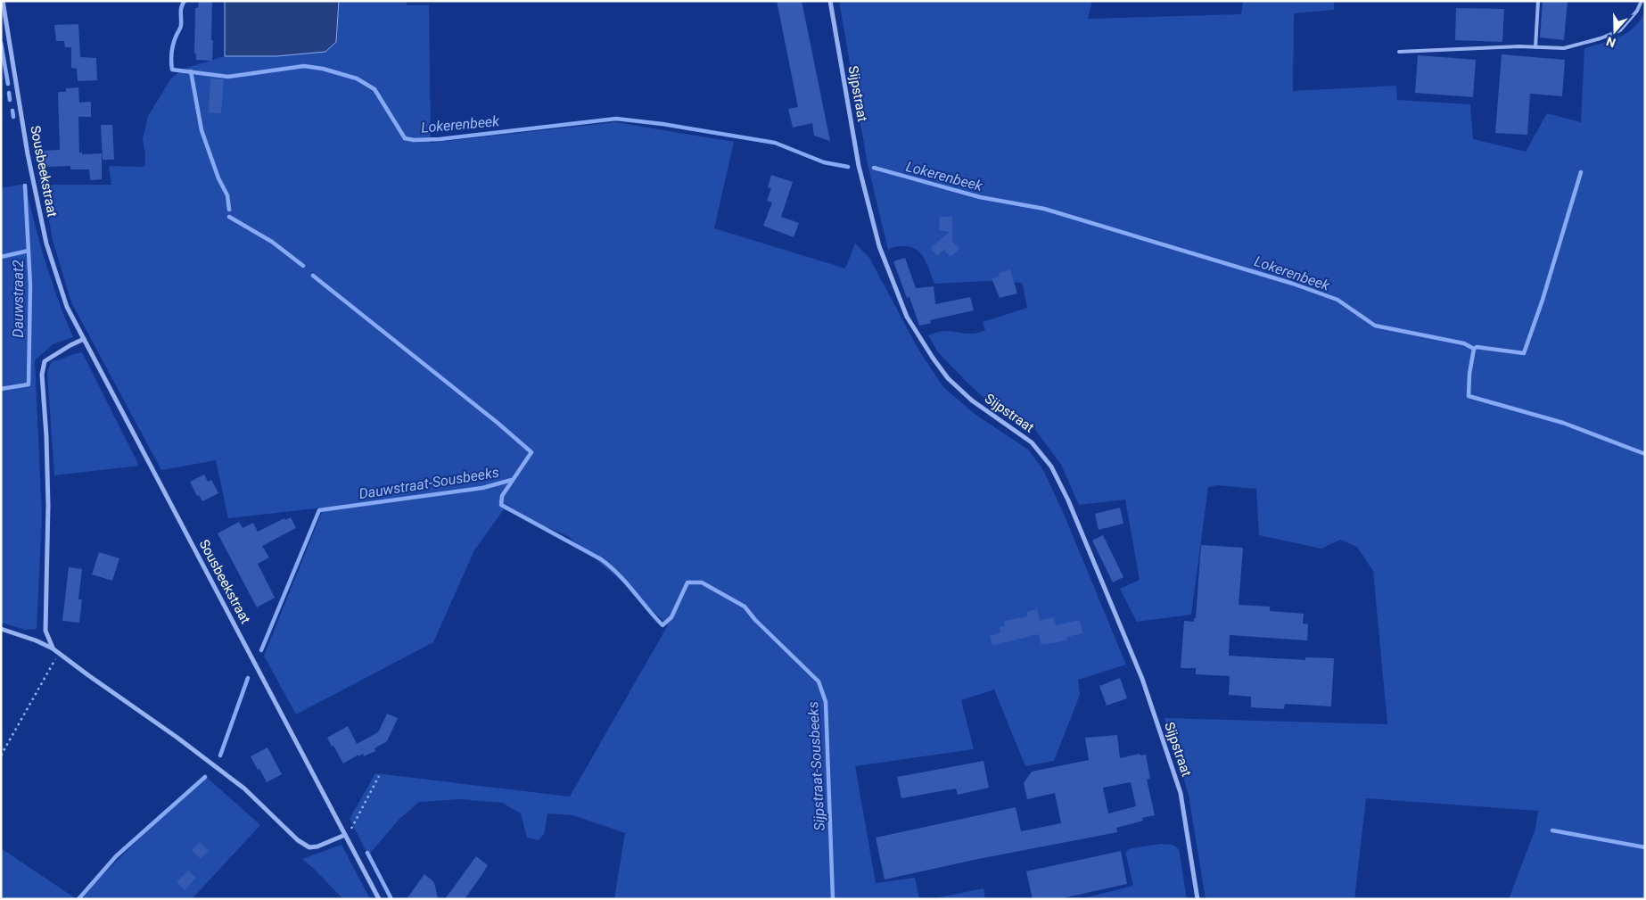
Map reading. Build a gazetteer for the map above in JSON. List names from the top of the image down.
{
  "streets": {
    "street": ["Sijpstraat", "Sousbeekstraat"]
  },
  "water": [
    "Lokerenbeek",
    "Dauwstraat2",
    "Dauwstraat-Sousbeeks",
    "Sijpstraat-Sousbeeks"
  ],
  "north": "bottom"
}
